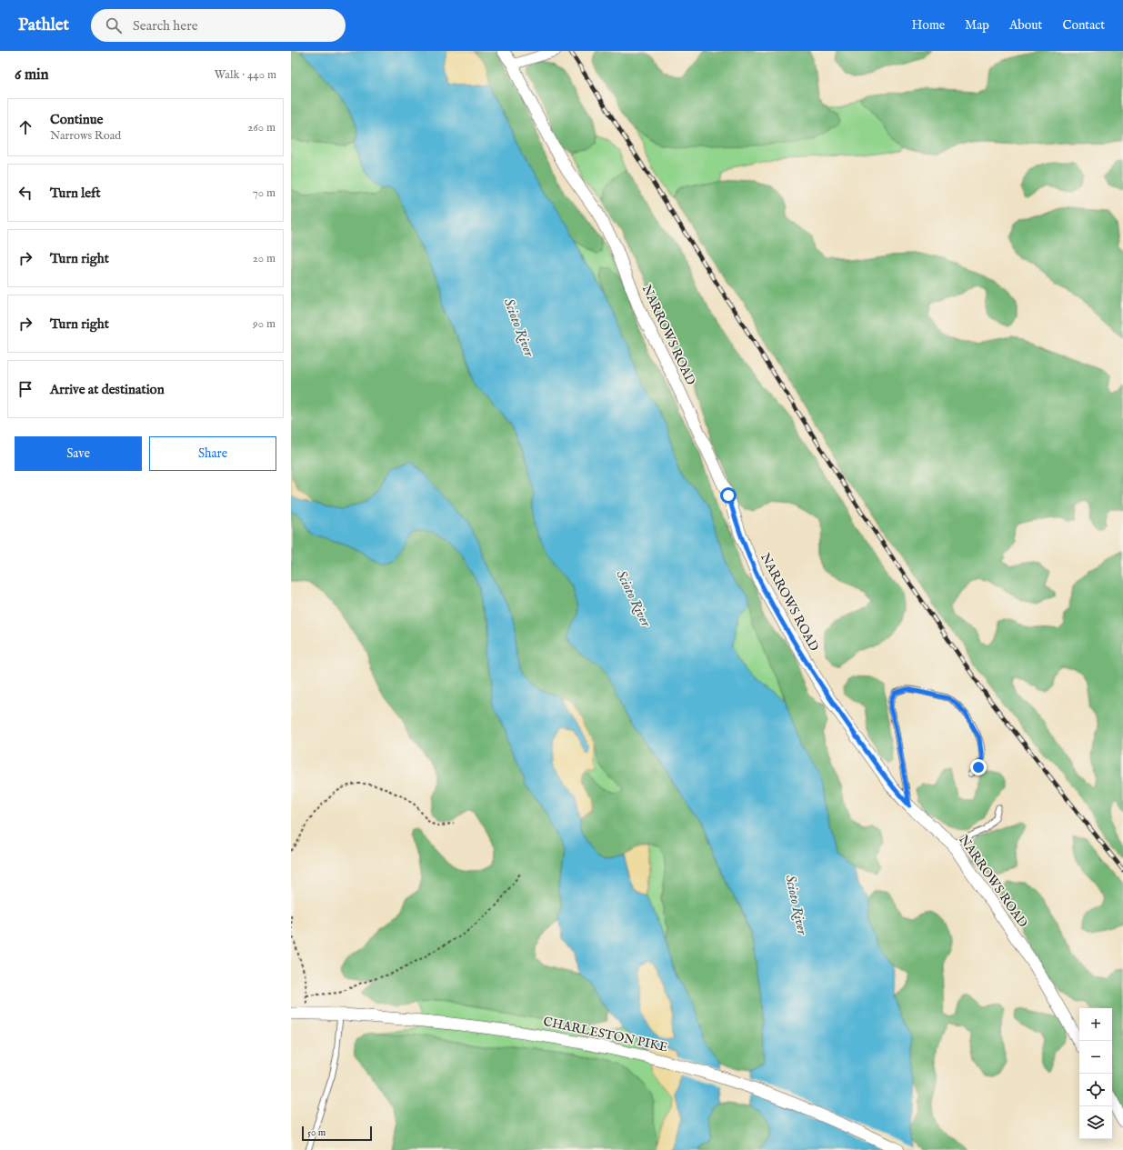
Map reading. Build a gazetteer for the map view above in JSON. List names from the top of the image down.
{
  "streets": {
    "street": ["NARROWS ROAD", "CHARLESTON PIKE"]
  },
  "water": ["Scioto River"],
  "scale_bar": "50 m",
  "page": {
    "header": "Pathlet",
    "search": "Search here",
    "nav": [
      "Home",
      "Map",
      "About",
      "Contact"
    ],
    "heading": ["6 min", "Walk · 440 m"],
    "list": [
      ["Continue", "Narrows Road", "260 m"],
      ["Turn left", "70 m"],
      ["Turn right", "20 m"],
      ["Turn right", "90 m"],
      "Arrive at destination"
    ],
    "buttons": ["Save", "Share"],
    "map_buttons": ["+", "−"],
    "scale": "50 m"
  }
}
